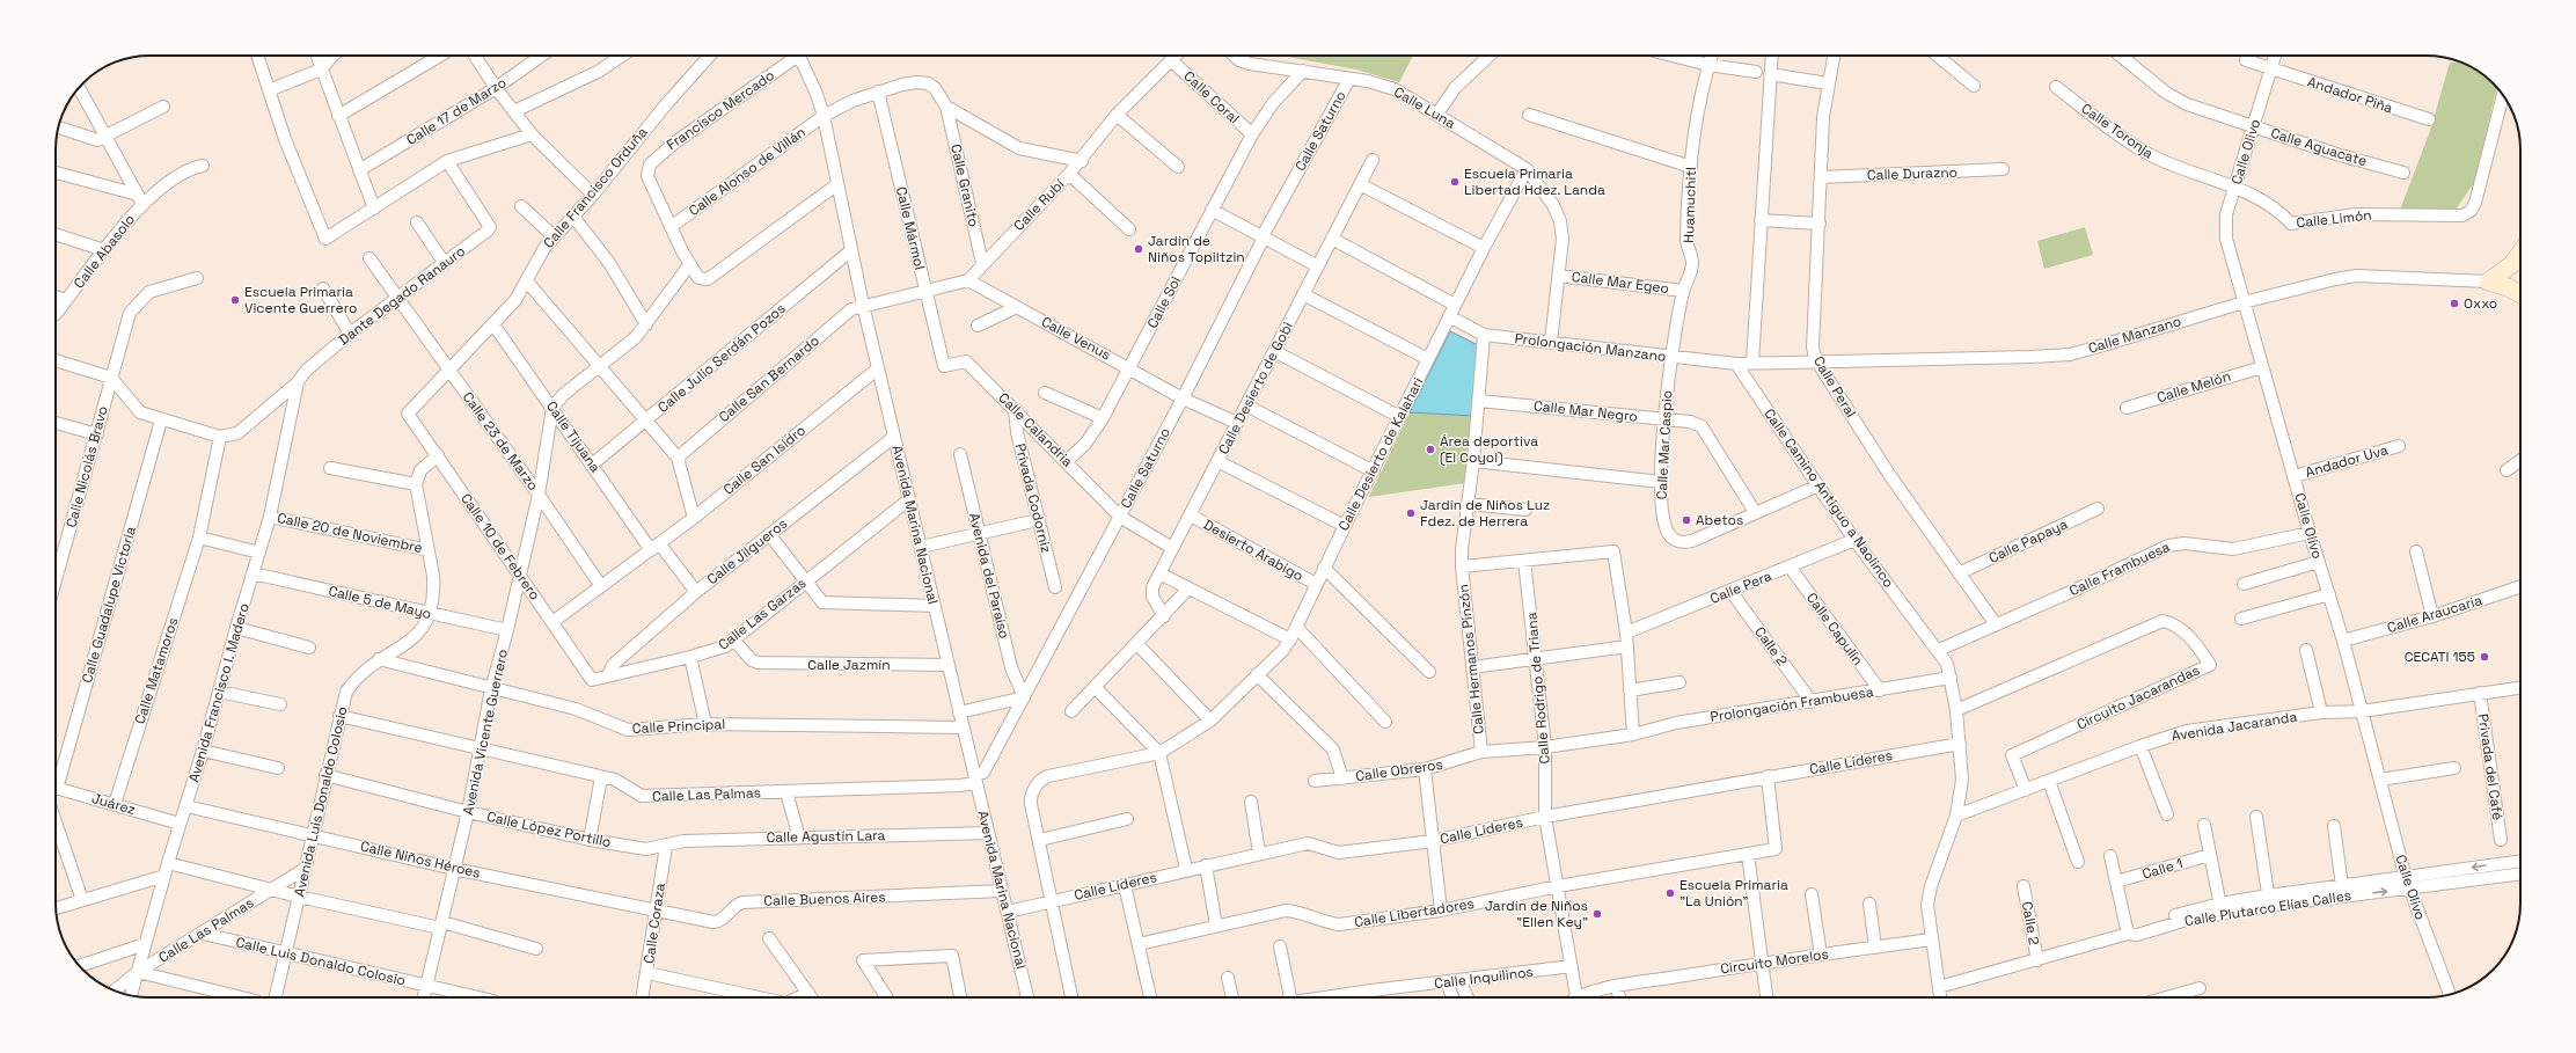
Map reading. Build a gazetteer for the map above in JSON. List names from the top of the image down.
{
  "streets": {
    "main road": ["Calle Manzano"],
    "street": [
      "Andador Piña",
      "Calle Coral",
      "Calle Luna",
      "Francisco Mercado",
      "Calle 17 de Marzo",
      "Calle Saturno",
      "Calle Toronja",
      "Calle Aguacate",
      "Calle Olivo",
      "Calle Alonso de Villán",
      "Calle Durazno",
      "Calle Granito",
      "Calle Francisco Orduña",
      "Calle Rubí",
      "Huamuchitl",
      "Calle Limón",
      "Calle Mármol",
      "Calle Abasolo",
      "Calle Mar Egeo",
      "Dante Degado Ranauro",
      "Calle Sol",
      "Calle Venus",
      "Prolongación Manzano",
      "Calle Julio Serdán Pozos",
      "Calle San Bernardo",
      "Calle Peral",
      "Calle Melón",
      "Calle Desierto de Gobi",
      "Calle Mar Negro",
      "Calle Calandria",
      "Calle Tijuana",
      "Calle 23 de Marzo",
      "Calle Mar Caspio",
      "Calle Desierto de Kalahari",
      "Calle San Isidro",
      "Andador Uva",
      "Calle Nicolás Bravo",
      "Privada Codorniz",
      "Calle Camino Antiguo a Naolinco",
      "Avenida Marina Nacional",
      "Calle 20 de Noviembre",
      "Calle Papaya",
      "Calle 10 de Febrero",
      "Desierto Árabigo",
      "Calle Jilgueros",
      "Calle Frambuesa",
      "Avenida del Paraíso",
      "Calle Pera",
      "Calle 5 de Mayo",
      "Calle Guadalupe Victoria",
      "Calle Las Garzas",
      "Calle Araucaria",
      "Calle Capulín",
      "Calle 2",
      "Calle Hermanos Pinzón",
      "Calle Jazmín",
      "Calle Matamoros",
      "Calle Rodrigo de Triana",
      "Avenida Francisco I. Madero",
      "Circuito Jacarandas",
      "Prolongación Frambuesa",
      "Calle Principal",
      "Avenida Jacaranda",
      "Avenida Vicente Guerrero",
      "Calle Líderes",
      "Privada del Café",
      "Calle Obreros",
      "Calle Las Palmas",
      "Avenida Luis Donaldo Colosio",
      "Juárez",
      "Calle López Portillo",
      "Calle Agustín Lara",
      "Calle Niños Héroes",
      "Calle 1",
      "Calle Buenos Aires",
      "Calle Plutarco Elías Calles",
      "Calle Libertadores",
      "Calle Coraza",
      "Calle Luis Donaldo Colosio",
      "Circuito Morelos",
      "Calle Inquilinos"
    ]
  },
  "crossings": [
    ["Andador Piña", "Calle Olivo"],
    ["Calle Coral", "Calle Rubí"],
    ["Calle Coral", "Calle Sol"],
    ["Calle Luna", "Calle Saturno"],
    ["Calle Luna", "Calle Mar Egeo"],
    ["Calle Luna", "Calle Sol"],
    ["Calle Luna", "Calle Desierto de Kalahari"],
    ["Francisco Mercado", "Calle Alonso de Villán"],
    ["Calle Saturno", "Calle Venus"],
    ["Calle Saturno", "Calle Calandria"],
    ["Calle Saturno", "Avenida del Paraíso"],
    ["Calle Toronja", "Calle Olivo"],
    ["Calle Toronja", "Calle Limón"],
    ["Calle Aguacate", "Calle Olivo"],
    ["Calle Olivo", "Calle Limón"],
    ["Calle Olivo", "Calle Manzano"],
    ["Calle Olivo", "Calle Melón"],
    ["Calle Olivo", "Andador Uva"],
    ["Calle Olivo", "Calle Frambuesa"],
    ["Calle Olivo", "Calle Araucaria"],
    ["Calle Olivo", "Avenida Jacaranda"],
    ["Calle Olivo", "Calle Plutarco Elías Calles"],
    ["Calle Alonso de Villán", "Calle Granito"],
    ["Calle Alonso de Villán", "Calle Mármol"],
    ["Calle Alonso de Villán", "Avenida Marina Nacional"],
    ["Calle Durazno", "Calle Peral"],
    ["Calle Granito", "Calle Rubí"],
    ["Calle Francisco Orduña", "Calle Tijuana"],
    ["Calle Francisco Orduña", "Calle 23 de Marzo"],
    ["Calle Francisco Orduña", "Calle 10 de Febrero"],
    ["Calle Rubí", "Calle Venus"],
    ["Huamuchitl", "Calle Mar Egeo"],
    ["Huamuchitl", "Prolongación Manzano"],
    ["Huamuchitl", "Calle Mar Caspio"],
    ["Calle Mármol", "Calle Calandria"],
    ["Dante Degado Ranauro", "Calle 23 de Marzo"],
    ["Dante Degado Ranauro", "Avenida Francisco I. Madero"],
    ["Calle Sol", "Calle Venus"],
    ["Calle Sol", "Calle Calandria"],
    ["Calle Manzano", "Prolongación Manzano"],
    ["Calle Manzano", "Calle Peral"],
    ["Calle Manzano", "Calle Camino Antiguo a Naolinco"],
    ["Calle Venus", "Calle Desierto de Gobi"],
    ["Prolongación Manzano", "Calle Mar Caspio"],
    ["Prolongación Manzano", "Calle Desierto de Kalahari"],
    ["Prolongación Manzano", "Calle Camino Antiguo a Naolinco"],
    ["Prolongación Manzano", "Calle Hermanos Pinzón"],
    ["Calle Julio Serdán Pozos", "Calle Tijuana"],
    ["Calle Julio Serdán Pozos", "Avenida Marina Nacional"],
    ["Calle San Bernardo", "Avenida Marina Nacional"],
    ["Calle Peral", "Calle Papaya"],
    ["Calle Peral", "Calle Frambuesa"],
    ["Calle Desierto de Gobi", "Calle Calandria"],
    ["Calle Desierto de Gobi", "Desierto Árabigo"],
    ["Calle Mar Negro", "Calle Mar Caspio"],
    ["Calle Mar Negro", "Calle Hermanos Pinzón"],
    ["Calle Calandria", "Privada Codorniz"],
    ["Calle Tijuana", "Calle San Isidro"],
    ["Calle Tijuana", "Calle Jilgueros"],
    ["Calle Tijuana", "Avenida Vicente Guerrero"],
    ["Calle 23 de Marzo", "Calle San Isidro"],
    ["Calle 23 de Marzo", "Avenida Vicente Guerrero"],
    ["Calle Mar Caspio", "Calle Camino Antiguo a Naolinco"],
    ["Calle Desierto de Kalahari", "Desierto Árabigo"],
    ["Calle San Isidro", "Avenida Marina Nacional"],
    ["Calle San Isidro", "Calle 10 de Febrero"],
    ["Calle Camino Antiguo a Naolinco", "Calle Frambuesa"],
    ["Calle Camino Antiguo a Naolinco", "Calle Pera"],
    ["Calle Camino Antiguo a Naolinco", "Circuito Jacarandas"],
    ["Calle Camino Antiguo a Naolinco", "Prolongación Frambuesa"],
    ["Calle Camino Antiguo a Naolinco", "Avenida Jacaranda"],
    ["Calle Camino Antiguo a Naolinco", "Calle Líderes"],
    ["Calle Camino Antiguo a Naolinco", "Calle Plutarco Elías Calles"],
    ["Calle Camino Antiguo a Naolinco", "Circuito Morelos"],
    ["Avenida Marina Nacional", "Calle Jilgueros"],
    ["Avenida Marina Nacional", "Calle Las Garzas"],
    ["Avenida Marina Nacional", "Calle Jazmín"],
    ["Avenida Marina Nacional", "Calle Principal"],
    ["Avenida Marina Nacional", "Calle Líderes"],
    ["Avenida Marina Nacional", "Calle Las Palmas"],
    ["Avenida Marina Nacional", "Calle Agustín Lara"],
    ["Avenida Marina Nacional", "Calle Buenos Aires"],
    ["Calle 20 de Noviembre", "Avenida Francisco I. Madero"],
    ["Calle 20 de Noviembre", "Avenida Luis Donaldo Colosio"],
    ["Calle 10 de Febrero", "Calle Las Garzas"],
    ["Calle 10 de Febrero", "Avenida Vicente Guerrero"],
    ["Calle Jilgueros", "Calle Las Garzas"],
    ["Calle Pera", "Calle Capulín"],
    ["Calle Pera", "Calle 2"],
    ["Calle 5 de Mayo", "Avenida Francisco I. Madero"],
    ["Calle 5 de Mayo", "Avenida Vicente Guerrero"],
    ["Calle 5 de Mayo", "Avenida Luis Donaldo Colosio"],
    ["Calle Las Garzas", "Calle Jazmín"],
    ["Calle Capulín", "Prolongación Frambuesa"],
    ["Calle 2", "Prolongación Frambuesa"],
    ["Calle 2", "Calle Plutarco Elías Calles"],
    ["Calle Hermanos Pinzón", "Calle Obreros"],
    ["Calle Matamoros", "Juárez"],
    ["Calle Rodrigo de Triana", "Prolongación Frambuesa"],
    ["Calle Rodrigo de Triana", "Calle Líderes"],
    ["Calle Rodrigo de Triana", "Calle Obreros"],
    ["Calle Rodrigo de Triana", "Calle Libertadores"],
    ["Calle Rodrigo de Triana", "Calle Inquilinos"],
    ["Avenida Francisco I. Madero", "Calle Las Palmas"],
    ["Avenida Francisco I. Madero", "Juárez"],
    ["Avenida Francisco I. Madero", "Calle Niños Héroes"],
    ["Circuito Jacarandas", "Avenida Jacaranda"],
    ["Prolongación Frambuesa", "Calle Obreros"],
    ["Calle Principal", "Avenida Vicente Guerrero"],
    ["Calle Principal", "Avenida Luis Donaldo Colosio"],
    ["Avenida Jacaranda", "Privada del Café"],
    ["Avenida Vicente Guerrero", "Calle Las Palmas"],
    ["Avenida Vicente Guerrero", "Calle López Portillo"],
    ["Avenida Vicente Guerrero", "Calle Niños Héroes"],
    ["Avenida Vicente Guerrero", "Calle Luis Donaldo Colosio"],
    ["Calle Líderes", "Calle Libertadores"],
    ["Calle Las Palmas", "Avenida Luis Donaldo Colosio"],
    ["Calle Las Palmas", "Calle Luis Donaldo Colosio"],
    ["Avenida Luis Donaldo Colosio", "Calle López Portillo"],
    ["Avenida Luis Donaldo Colosio", "Calle Niños Héroes"],
    ["Avenida Luis Donaldo Colosio", "Calle Luis Donaldo Colosio"],
    ["Calle López Portillo", "Calle Agustín Lara"],
    ["Calle López Portillo", "Calle Coraza"],
    ["Calle Agustín Lara", "Calle Coraza"],
    ["Calle Niños Héroes", "Calle Buenos Aires"],
    ["Calle Niños Héroes", "Calle Coraza"],
    ["Calle Buenos Aires", "Calle Coraza"]
  ],
  "places": [
    "Escuela Primaria Libertad Hdez. Landa",
    "Jardín de Niños Topiltzin",
    "Escuela Primaria Vicente Guerrero",
    "Oxxo",
    "Área deportiva (El Coyol)",
    "Jardín de Niños Luz Fdez. de Herrera",
    "Abetos",
    "CECATI 155",
    "Escuela Primaria \"La Unión\"",
    "Jardín de Niños \"Ellen Key\""
  ]
}
